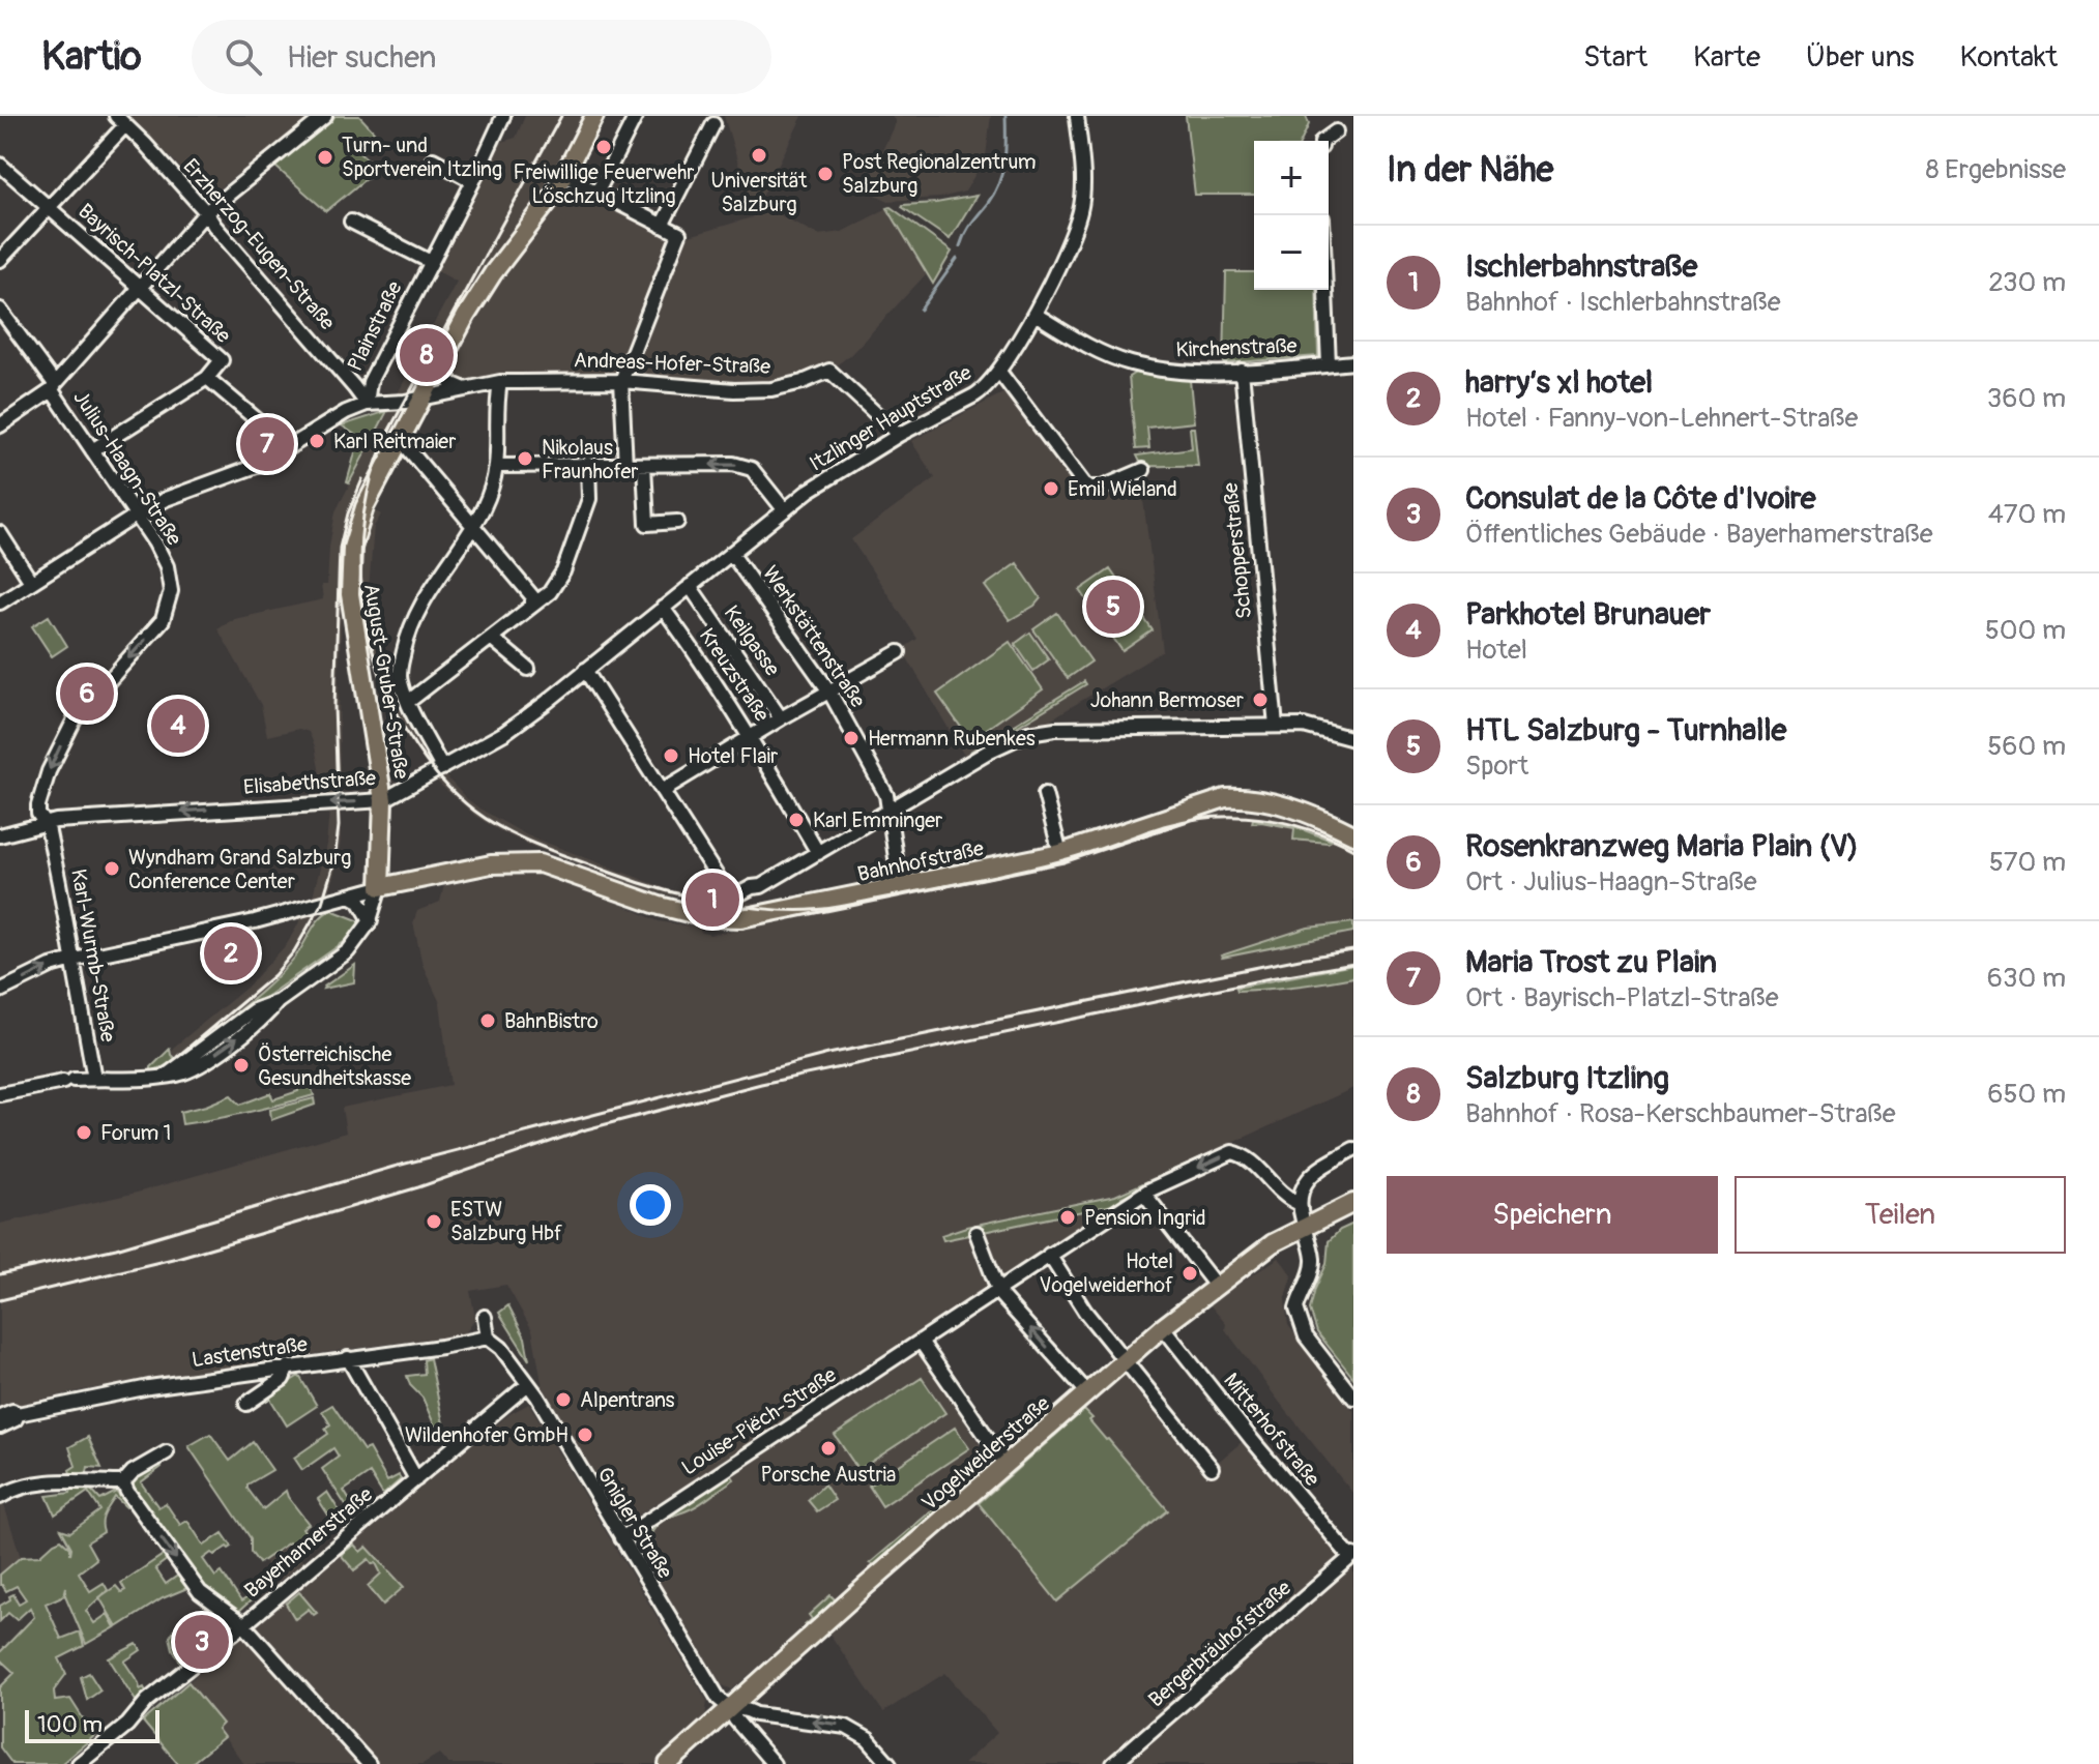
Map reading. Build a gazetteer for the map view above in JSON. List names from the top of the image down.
{
  "streets": {
    "main road": ["August-Gruber-Straße", "Bahnhofstraße", "Vogelweiderstraße"],
    "street": [
      "Erzherzog-Eugen-Straße",
      "Bayrisch-Platzl-Straße",
      "Plainstraße",
      "Kirchenstraße",
      "Andreas-Hofer-Straße",
      "Itzlinger Hauptstraße",
      "Julius-Haagn-Straße",
      "Schopperstraße",
      "Werkstättenstraße",
      "Keilgasse",
      "Kreuzstraße",
      "Elisabethstraße",
      "Karl-Wurmb-Straße",
      "Lastenstraße",
      "Louise-Piëch-Straße",
      "Mitterhofstraße",
      "Gnigler Straße",
      "Bayerhamerstraße",
      "Bergerbräuhofstraße"
    ]
  },
  "crossings": [
    ["Erzherzog-Eugen-Straße", "Plainstraße"],
    ["Erzherzog-Eugen-Straße", "Andreas-Hofer-Straße"],
    ["Plainstraße", "Andreas-Hofer-Straße"],
    ["Plainstraße", "Julius-Haagn-Straße"],
    ["Kirchenstraße", "Itzlinger Hauptstraße"],
    ["Kirchenstraße", "Schopperstraße"],
    ["Andreas-Hofer-Straße", "Itzlinger Hauptstraße"],
    ["Andreas-Hofer-Straße", "August-Gruber-Straße"],
    ["Itzlinger Hauptstraße", "Werkstättenstraße"],
    ["Itzlinger Hauptstraße", "Keilgasse"],
    ["Itzlinger Hauptstraße", "Kreuzstraße"],
    ["Itzlinger Hauptstraße", "Elisabethstraße"],
    ["Julius-Haagn-Straße", "Elisabethstraße"],
    ["Julius-Haagn-Straße", "Karl-Wurmb-Straße"],
    ["Werkstättenstraße", "Bahnhofstraße"],
    ["August-Gruber-Straße", "Elisabethstraße"],
    ["August-Gruber-Straße", "Bahnhofstraße"],
    ["Elisabethstraße", "Karl-Wurmb-Straße"],
    ["Lastenstraße", "Gnigler Straße"],
    ["Louise-Piëch-Straße", "Gnigler Straße"],
    ["Mitterhofstraße", "Vogelweiderstraße"],
    ["Mitterhofstraße", "Bergerbräuhofstraße"],
    ["Vogelweiderstraße", "Gnigler Straße"],
    ["Gnigler Straße", "Bayerhamerstraße"]
  ],
  "one_way": ["Julius-Haagn-Straße"],
  "places": [
    "Freiwillige Feuerwehr Löschzug Itzling",
    "Universität Salzburg",
    "Turn- und Sportverein Itzling",
    "Post Regionalzentrum Salzburg",
    "Karl Reitmaier",
    "Nikolaus Fraunhofer",
    "Emil Wieland",
    "Johann Bermoser",
    "Hermann Rubenkes",
    "Hotel Flair",
    "Karl Emminger",
    "Wyndham Grand Salzburg Conference Center",
    "BahnBistro",
    "Österreichische Gesundheitskasse",
    "Forum 1",
    "Pension Ingrid",
    "ESTW Salzburg Hbf",
    "Hotel Vogelweiderhof",
    "Alpentrans",
    "Wildenhofer GmbH",
    "Porsche Austria"
  ],
  "scale_bar": "100 m",
  "page": {
    "header": "Kartio",
    "search": "Hier suchen",
    "nav": [
      "Start",
      "Karte",
      "Über uns",
      "Kontakt"
    ],
    "heading": ["In der Nähe", "8 Ergebnisse"],
    "map_buttons": ["+", "−"],
    "list": [
      {
        "mark": "1",
        "name": "Ischlerbahnstraße",
        "note": "Bahnhof · Ischlerbahnstraße",
        "value": "230 m"
      },
      {
        "mark": "2",
        "name": "harry’s xl hotel",
        "note": "Hotel · Fanny-von-Lehnert-Straße",
        "value": "360 m"
      },
      {
        "mark": "3",
        "name": "Consulat de la Côte d'Ivoire",
        "note": "Öffentliches Gebäude · Bayerhamerstraße",
        "value": "470 m"
      },
      {
        "mark": "4",
        "name": "Parkhotel Brunauer",
        "note": "Hotel",
        "value": "500 m"
      },
      {
        "mark": "5",
        "name": "HTL Salzburg - Turnhalle",
        "note": "Sport",
        "value": "560 m"
      },
      {
        "mark": "6",
        "name": "Rosenkranzweg Maria Plain (V)",
        "note": "Ort · Julius-Haagn-Straße",
        "value": "570 m"
      },
      {
        "mark": "7",
        "name": "Maria Trost zu Plain",
        "note": "Ort · Bayrisch-Platzl-Straße",
        "value": "630 m"
      },
      {
        "mark": "8",
        "name": "Salzburg Itzling",
        "note": "Bahnhof · Rosa-Kerschbaumer-Straße",
        "value": "650 m"
      }
    ],
    "pins": [
      "8",
      "7",
      "5",
      "6",
      "4",
      "1",
      "2",
      "3"
    ],
    "buttons": ["Speichern", "Teilen"],
    "scale": "100 m"
  }
}
